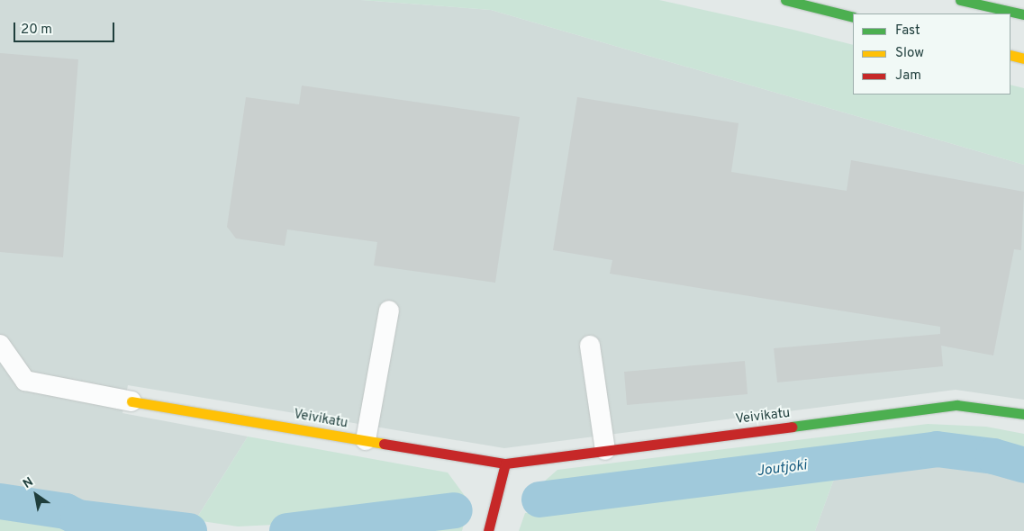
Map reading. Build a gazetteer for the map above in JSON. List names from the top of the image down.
{
  "streets": {
    "main road": ["Veivikatu"]
  },
  "water": ["Joutjoki"],
  "legend": ["Fast", "Slow", "Jam"],
  "scale_bar": "20 m",
  "north": "top left"
}
